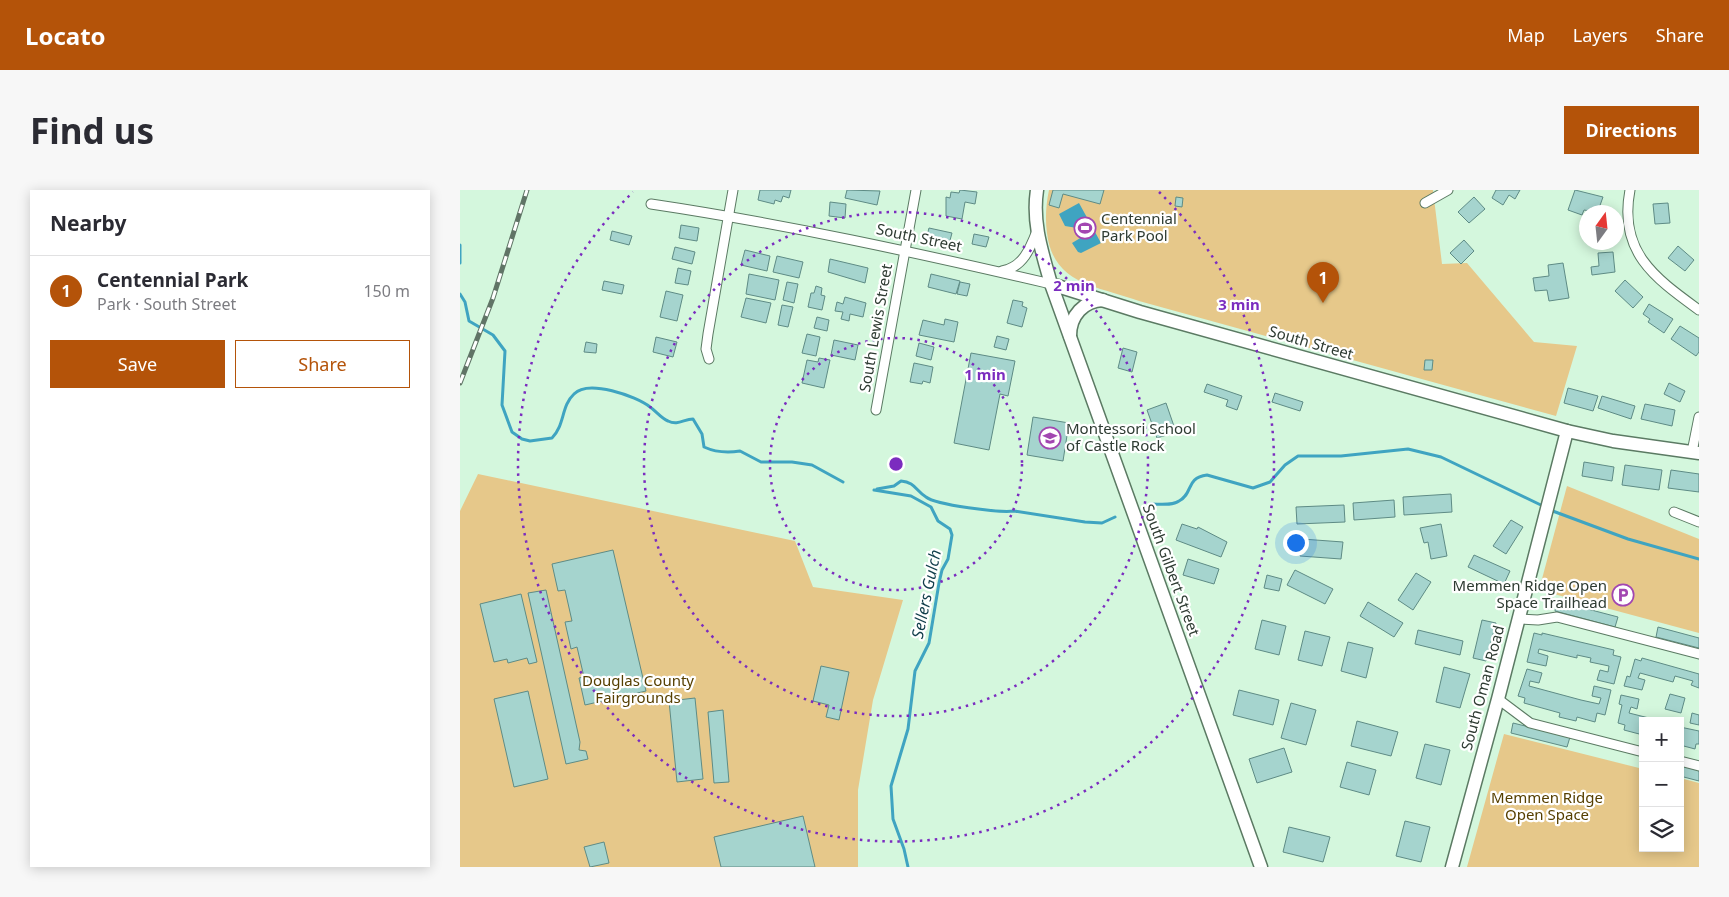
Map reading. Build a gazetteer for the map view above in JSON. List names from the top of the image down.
{
  "streets": {
    "street": [
      "South Street",
      "South Lewis Street",
      "South Gilbert Street",
      "South Oman Road"
    ]
  },
  "crossings": [
    ["South Street", "South Lewis Street"],
    ["South Street", "South Gilbert Street"],
    ["South Street", "South Oman Road"]
  ],
  "water": ["Sellers Gulch"],
  "parks": ["Douglas County Fairgrounds", "Memmen Ridge Open Space"],
  "places": {
    "sports": ["Centennial Park Pool"],
    "school or university": ["Montessori School of Castle Rock"],
    "parking": ["Memmen Ridge Open Space Trailhead"]
  },
  "north": "top",
  "page": {
    "header": "Locato",
    "nav": ["Map", "Layers", "Share"],
    "buttons": [
      "Directions",
      ["Save", "Share"]
    ],
    "title": "Find us",
    "heading": "Nearby",
    "list": [
      {
        "mark": "1",
        "name": "Centennial Park",
        "note": "Park · South Street",
        "value": "150 m"
      }
    ],
    "pins": "1",
    "map_buttons": ["+", "−"]
  },
  "rings": ["2 min", "3 min", "1 min"]
}
